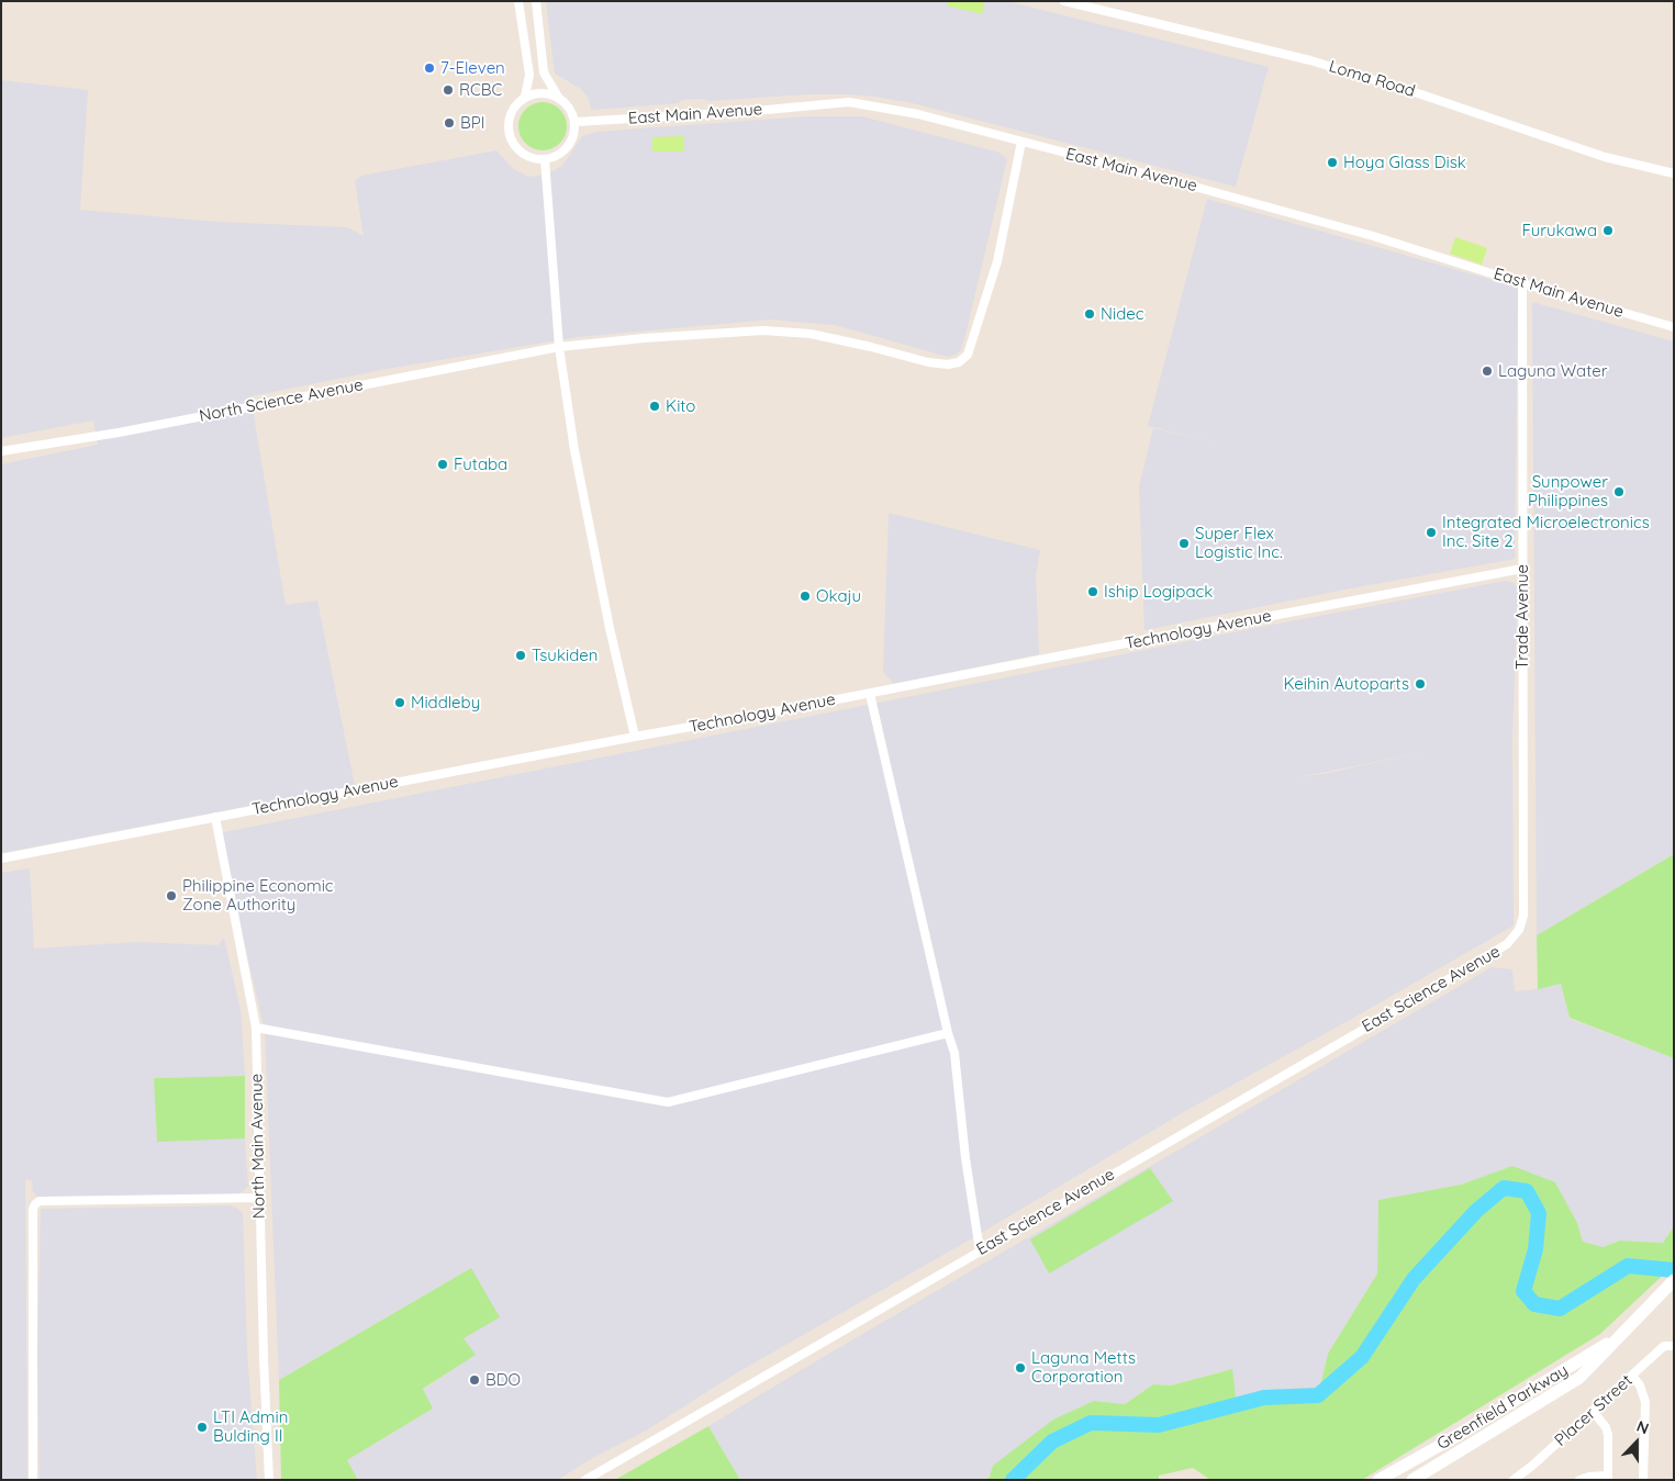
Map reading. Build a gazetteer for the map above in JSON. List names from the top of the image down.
{
  "streets": {
    "main road": ["Greenfield Parkway"],
    "street": [
      "Loma Road",
      "East Main Avenue",
      "North Science Avenue",
      "Trade Avenue",
      "Technology Avenue",
      "East Science Avenue",
      "North Main Avenue",
      "Placer Street"
    ]
  },
  "crossings": [
    ["East Main Avenue", "North Science Avenue"],
    ["East Main Avenue", "Trade Avenue"],
    ["Trade Avenue", "Technology Avenue"],
    ["Trade Avenue", "East Science Avenue"],
    ["Technology Avenue", "North Main Avenue"]
  ],
  "places": [
    "7-Eleven",
    "RCBC",
    "BPI",
    "Hoya Glass Disk",
    "Furukawa",
    "Nidec",
    "Laguna Water",
    "Kito",
    "Futaba",
    "Sunpower Philippines",
    "Integrated Microelectronics Inc. Site 2",
    "Super Flex Logistic Inc.",
    "Iship Logipack",
    "Okaju",
    "Tsukiden",
    "Keihin Autoparts",
    "Middleby",
    "Philippine Economic Zone Authority",
    "Laguna Metts Corporation",
    "BDO",
    "LTI Admin Bulding II"
  ],
  "north": "top"
}
